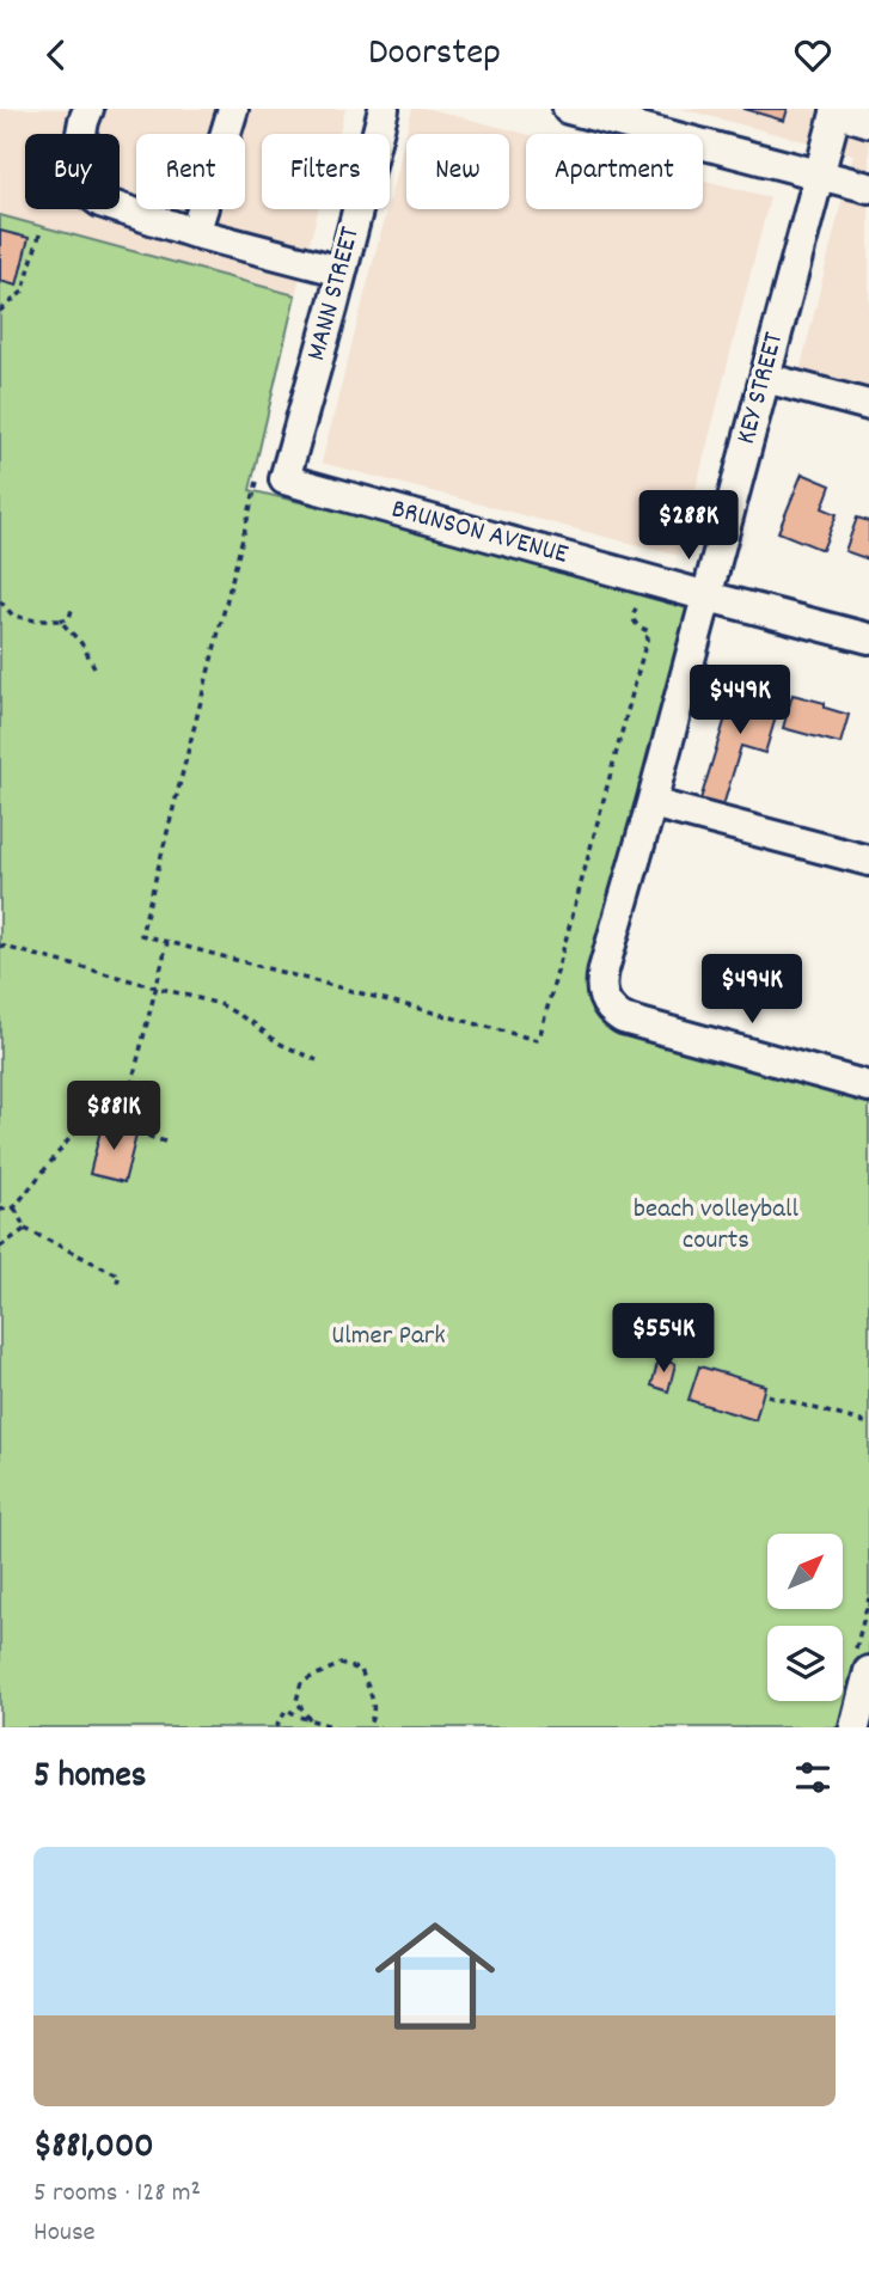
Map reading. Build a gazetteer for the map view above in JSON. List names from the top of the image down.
{
  "streets": {
    "street": ["MANN STREET", "KEY STREET", "BRUNSON AVENUE"]
  },
  "crossings": [
    ["MANN STREET", "BRUNSON AVENUE"],
    ["KEY STREET", "BRUNSON AVENUE"]
  ],
  "parks": ["beach volleyball courts", "Ulmer Park"],
  "north": "top right",
  "page": {
    "header": "Doorstep",
    "chip": [
      "Buy",
      "Rent",
      "Filters",
      "New",
      "Apartment"
    ],
    "price": [
      "$288K",
      "$449K",
      "$494K",
      "$881K",
      "$554K"
    ],
    "heading": "5 homes",
    "list": [
      {
        "name": "$881,000",
        "note": "5 rooms · 128 m² · House"
      }
    ]
  }
}
